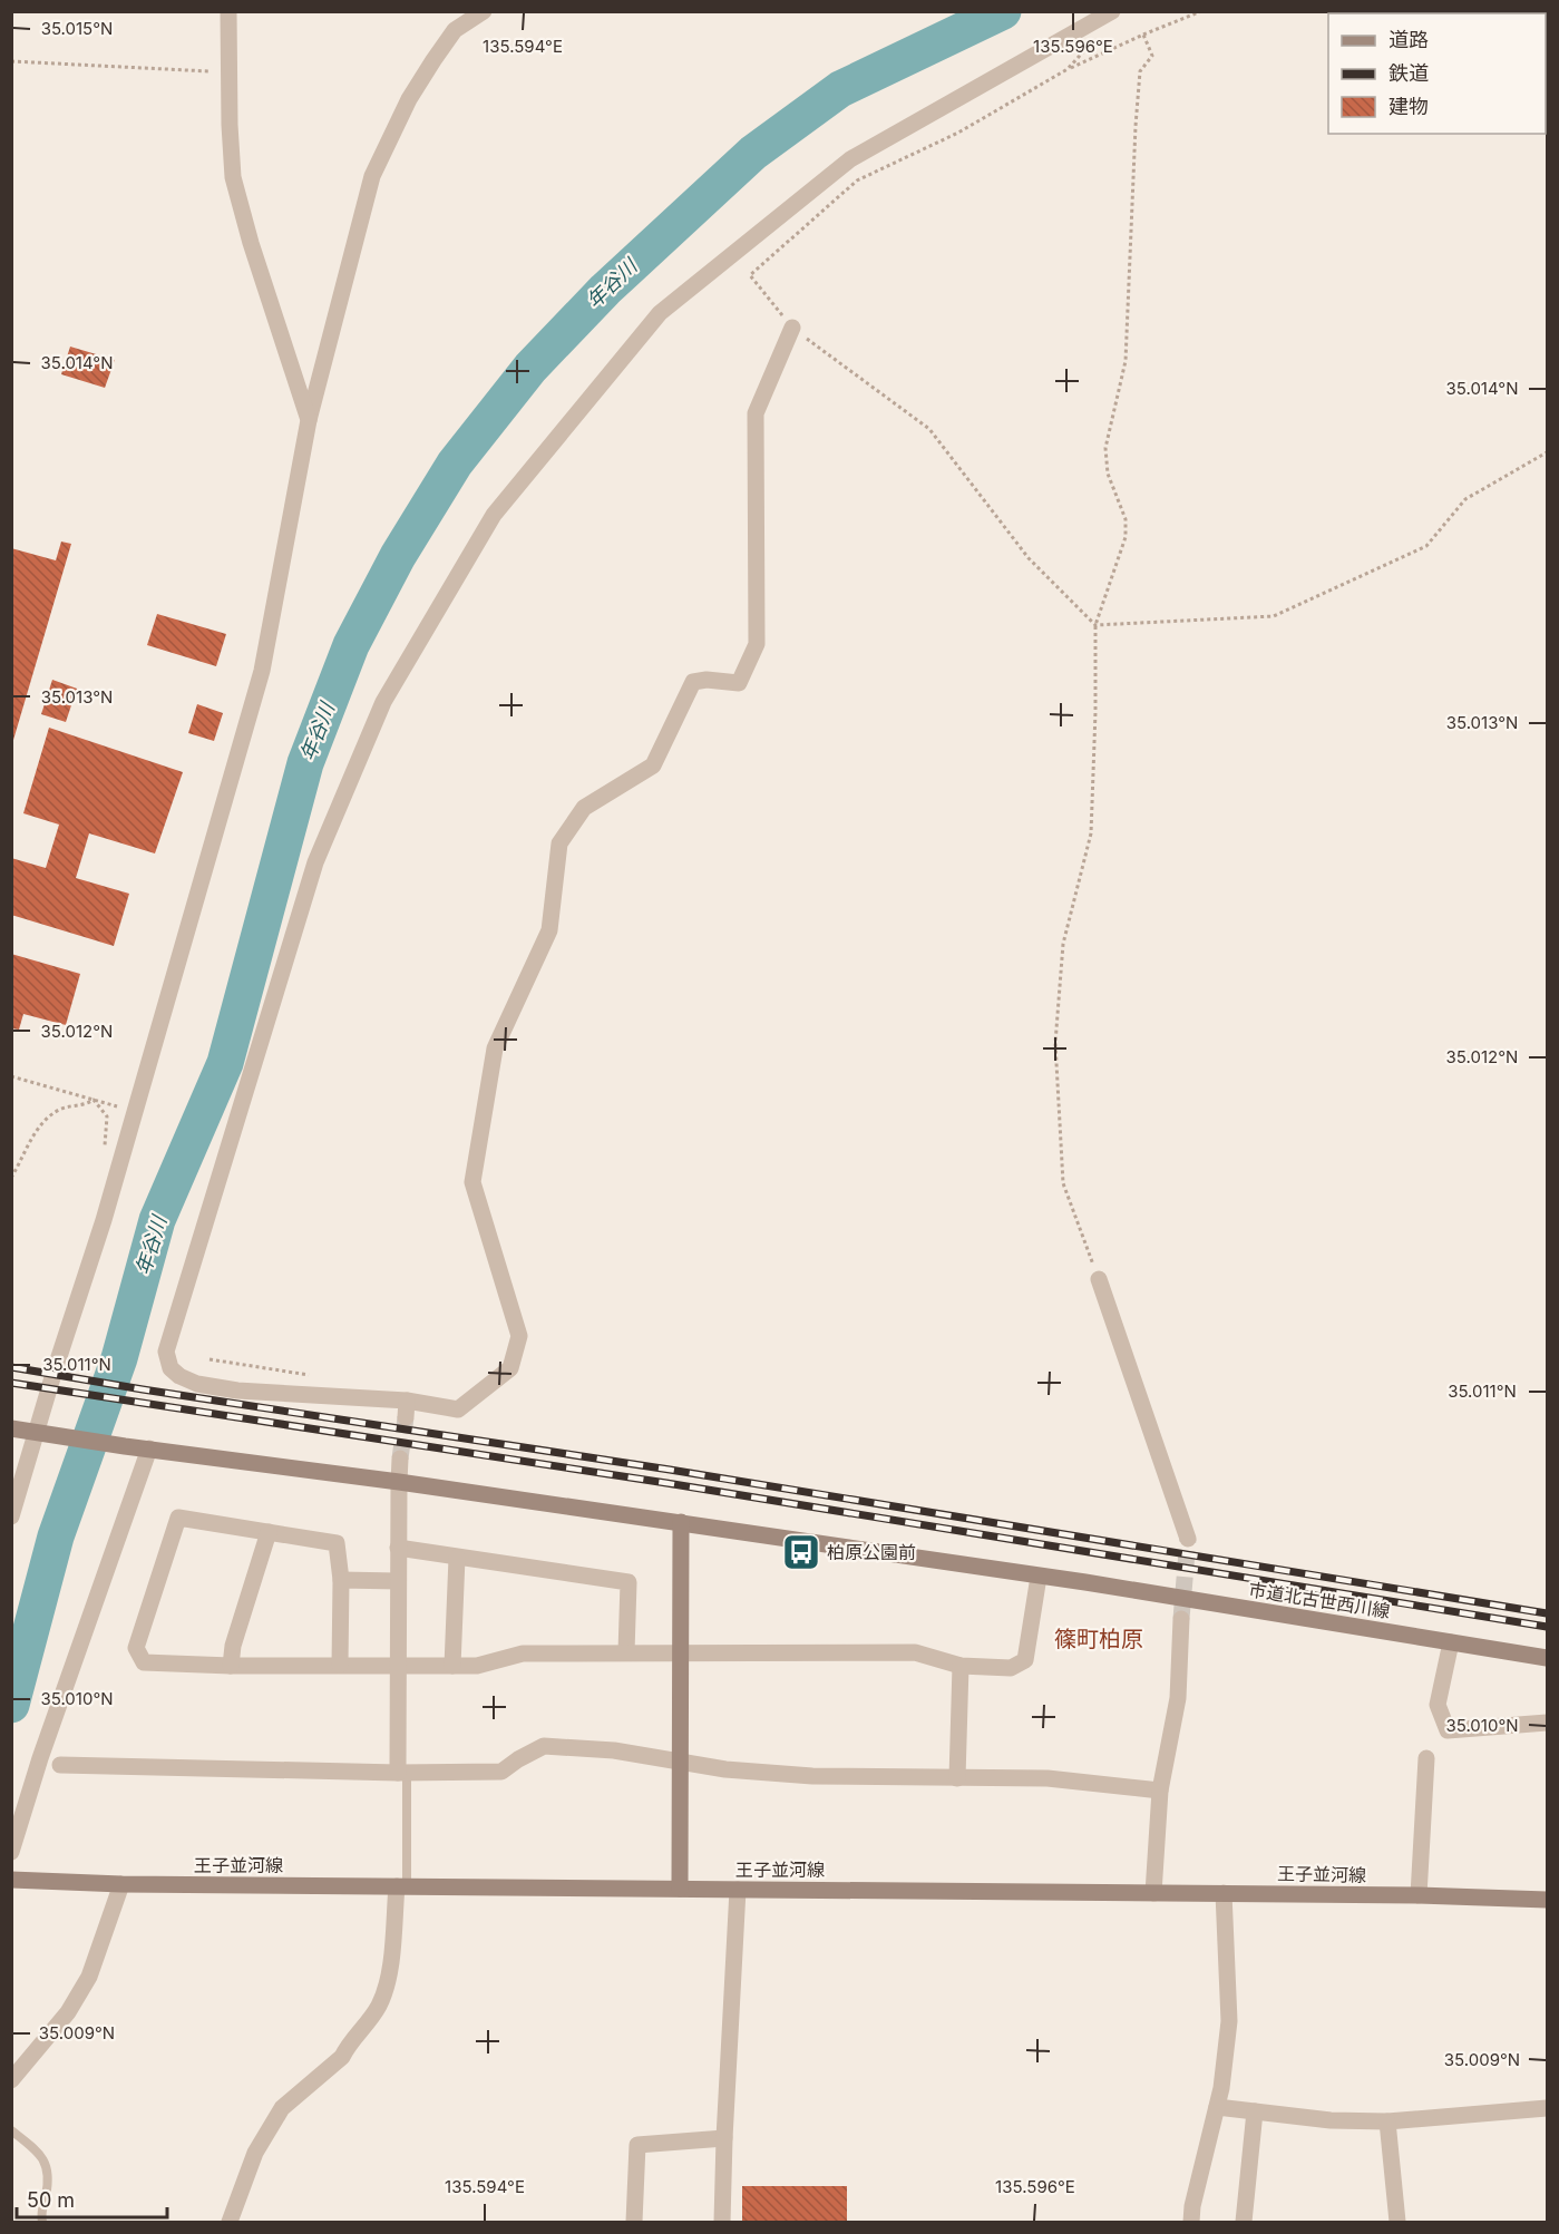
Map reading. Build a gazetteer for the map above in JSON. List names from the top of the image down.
{
  "streets": {
    "street": ["市道北古世西川線", "王子並河線"]
  },
  "districts": ["篠町柏原"],
  "water": ["年谷川"],
  "places": {
    "bus stop": ["柏原公園前"]
  },
  "legend": ["道路", "鉄道", "建物"],
  "scale_bar": "50 m",
  "coordinates": [
    "35.015°N",
    "135.594°E",
    "135.596°E",
    "35.014°N",
    "35.013°N",
    "35.012°N",
    "35.011°N",
    "35.010°N",
    "35.009°N"
  ]
}
